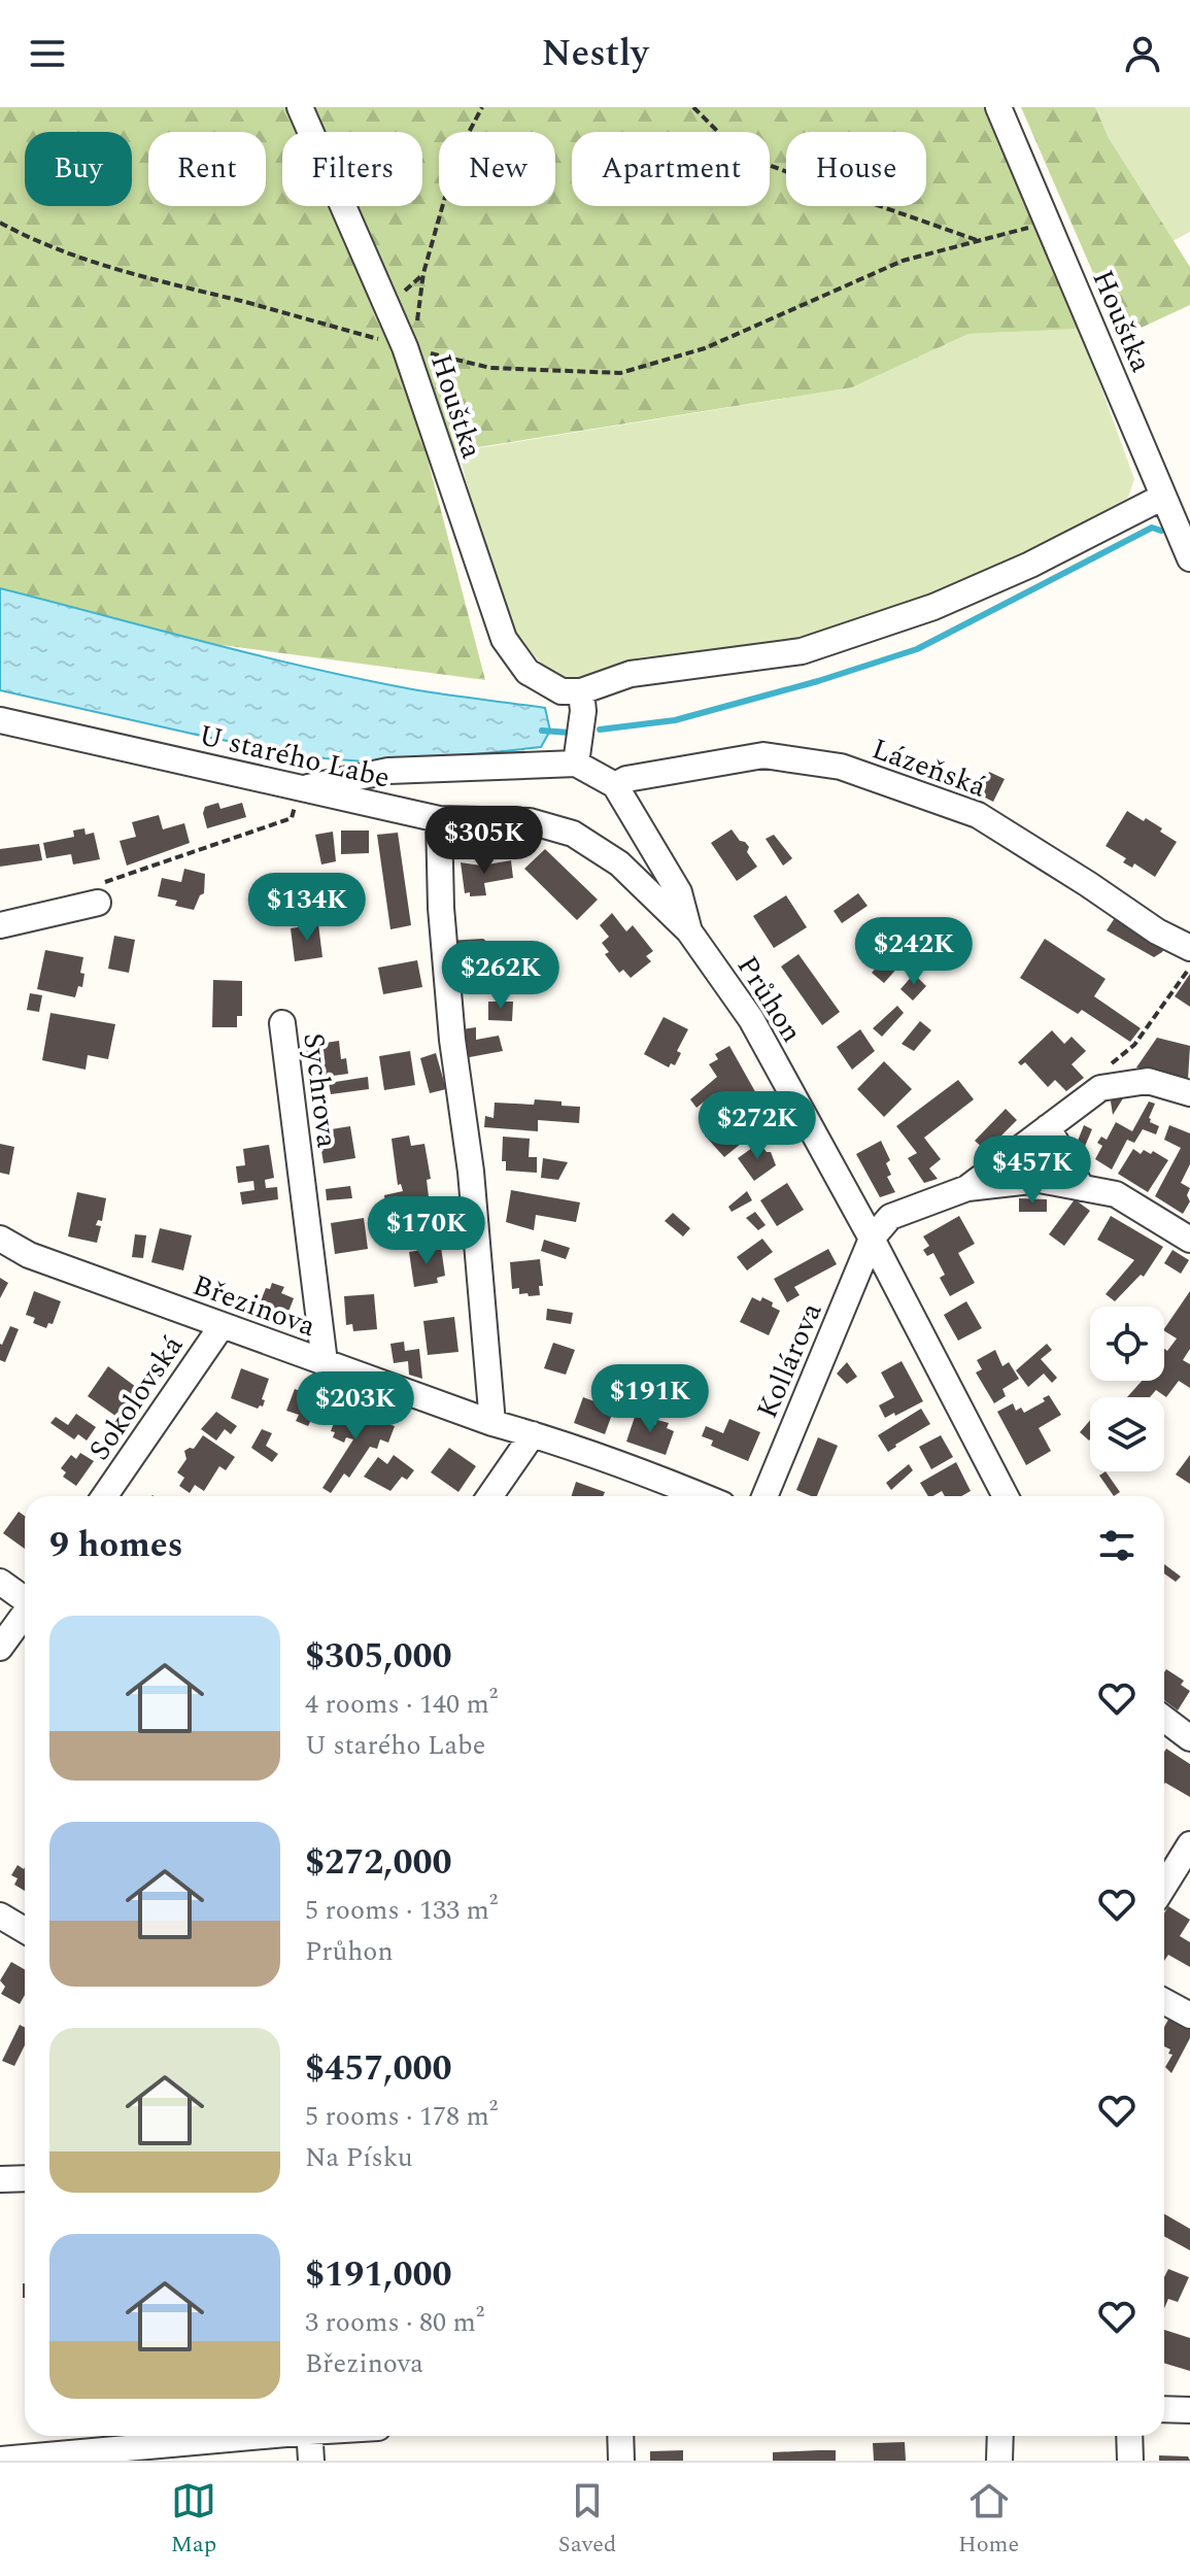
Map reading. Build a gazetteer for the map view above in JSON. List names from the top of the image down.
{
  "streets": {
    "street": [
      "Houštka",
      "U starého Labe",
      "Lázeňská",
      "Průhon",
      "Sychrova",
      "Březinova",
      "Kollárova",
      "Sokolovská"
    ]
  },
  "crossings": [
    ["U starého Labe", "Průhon"],
    ["Lázeňská", "Průhon"],
    ["Průhon", "Kollárova"],
    ["Sychrova", "Březinova"],
    ["Březinova", "Sokolovská"]
  ],
  "page": {
    "header": "Nestly",
    "chip": [
      "Buy",
      "Rent",
      "Filters",
      "New",
      "Apartment",
      "House"
    ],
    "price": [
      "$305K",
      "$134K",
      "$242K",
      "$262K",
      "$272K",
      "$457K",
      "$170K",
      "$191K",
      "$203K"
    ],
    "heading": "9 homes",
    "list": [
      {
        "name": "$305,000",
        "note": "4 rooms · 140 m² · U starého Labe"
      },
      {
        "name": "$272,000",
        "note": "5 rooms · 133 m² · Průhon"
      },
      {
        "name": "$457,000",
        "note": "5 rooms · 178 m² · Na Písku"
      },
      {
        "name": "$191,000",
        "note": "3 rooms · 80 m² · Březinova"
      }
    ],
    "tabs": ["Map", "Saved", "Home"]
  }
}
